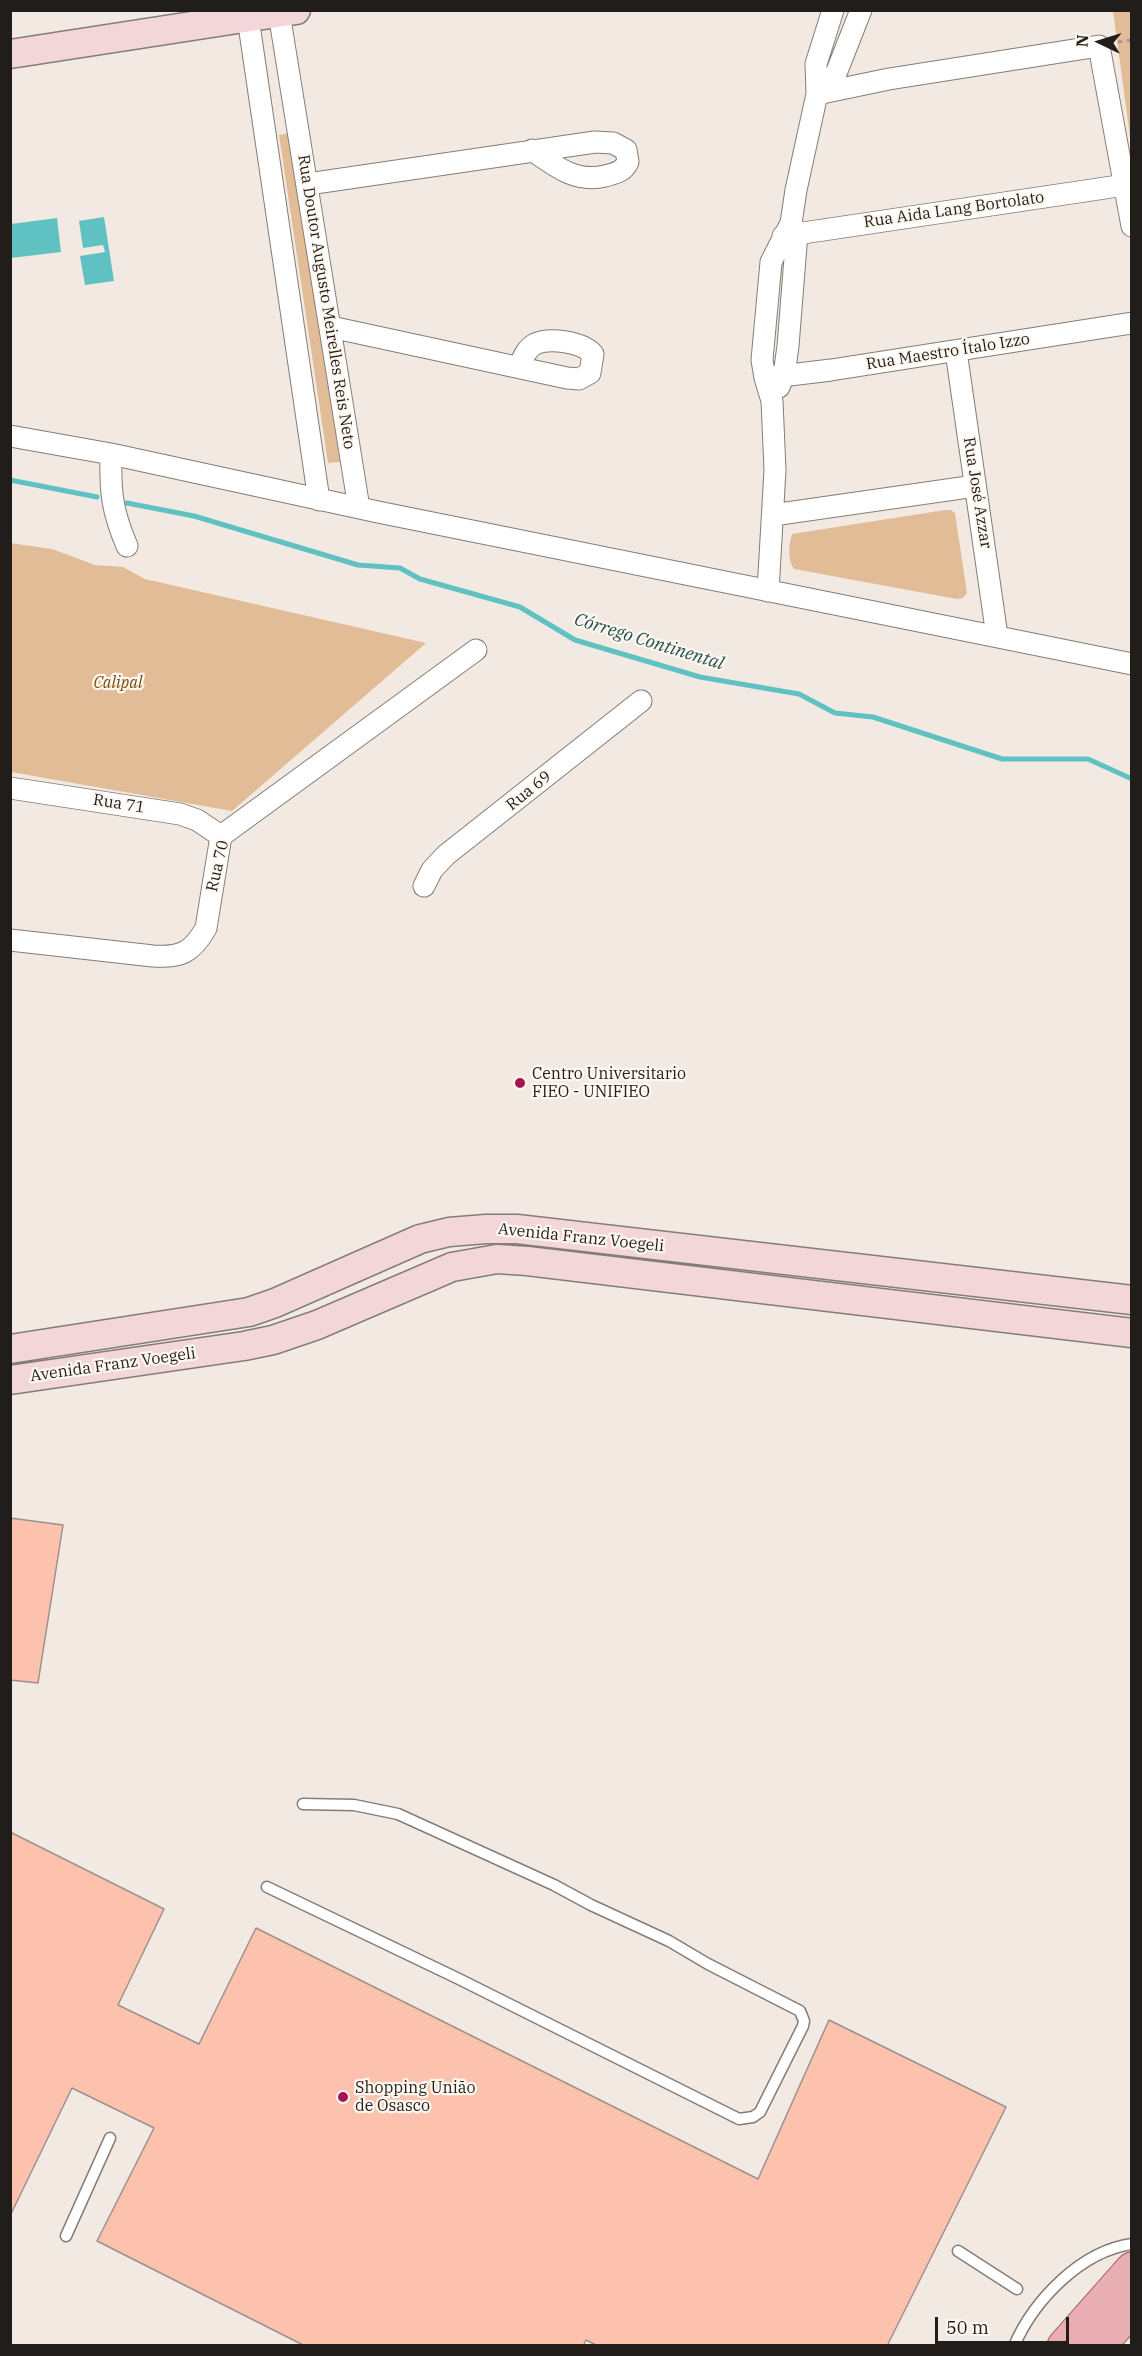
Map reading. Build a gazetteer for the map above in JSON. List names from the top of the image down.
{
  "streets": {
    "main road": ["Avenida Franz Voegeli"],
    "street": [
      "Rua Aida Lang Bortolato",
      "Rua Doutor Augusto Meirelles Reis Neto",
      "Rua Maestro Ítalo Izzo",
      "Rua José Azzar",
      "Rua 69",
      "Rua 71",
      "Rua 70"
    ]
  },
  "crossings": [
    ["Rua Maestro Ítalo Izzo", "Rua José Azzar"],
    ["Rua 71", "Rua 70"]
  ],
  "water": ["Córrego Continental"],
  "parks": ["Calipal"],
  "places": ["Centro Universitario FIEO - UNIFIEO", "Shopping União de Osasco"],
  "scale_bar": "50 m",
  "north": "left"
}
